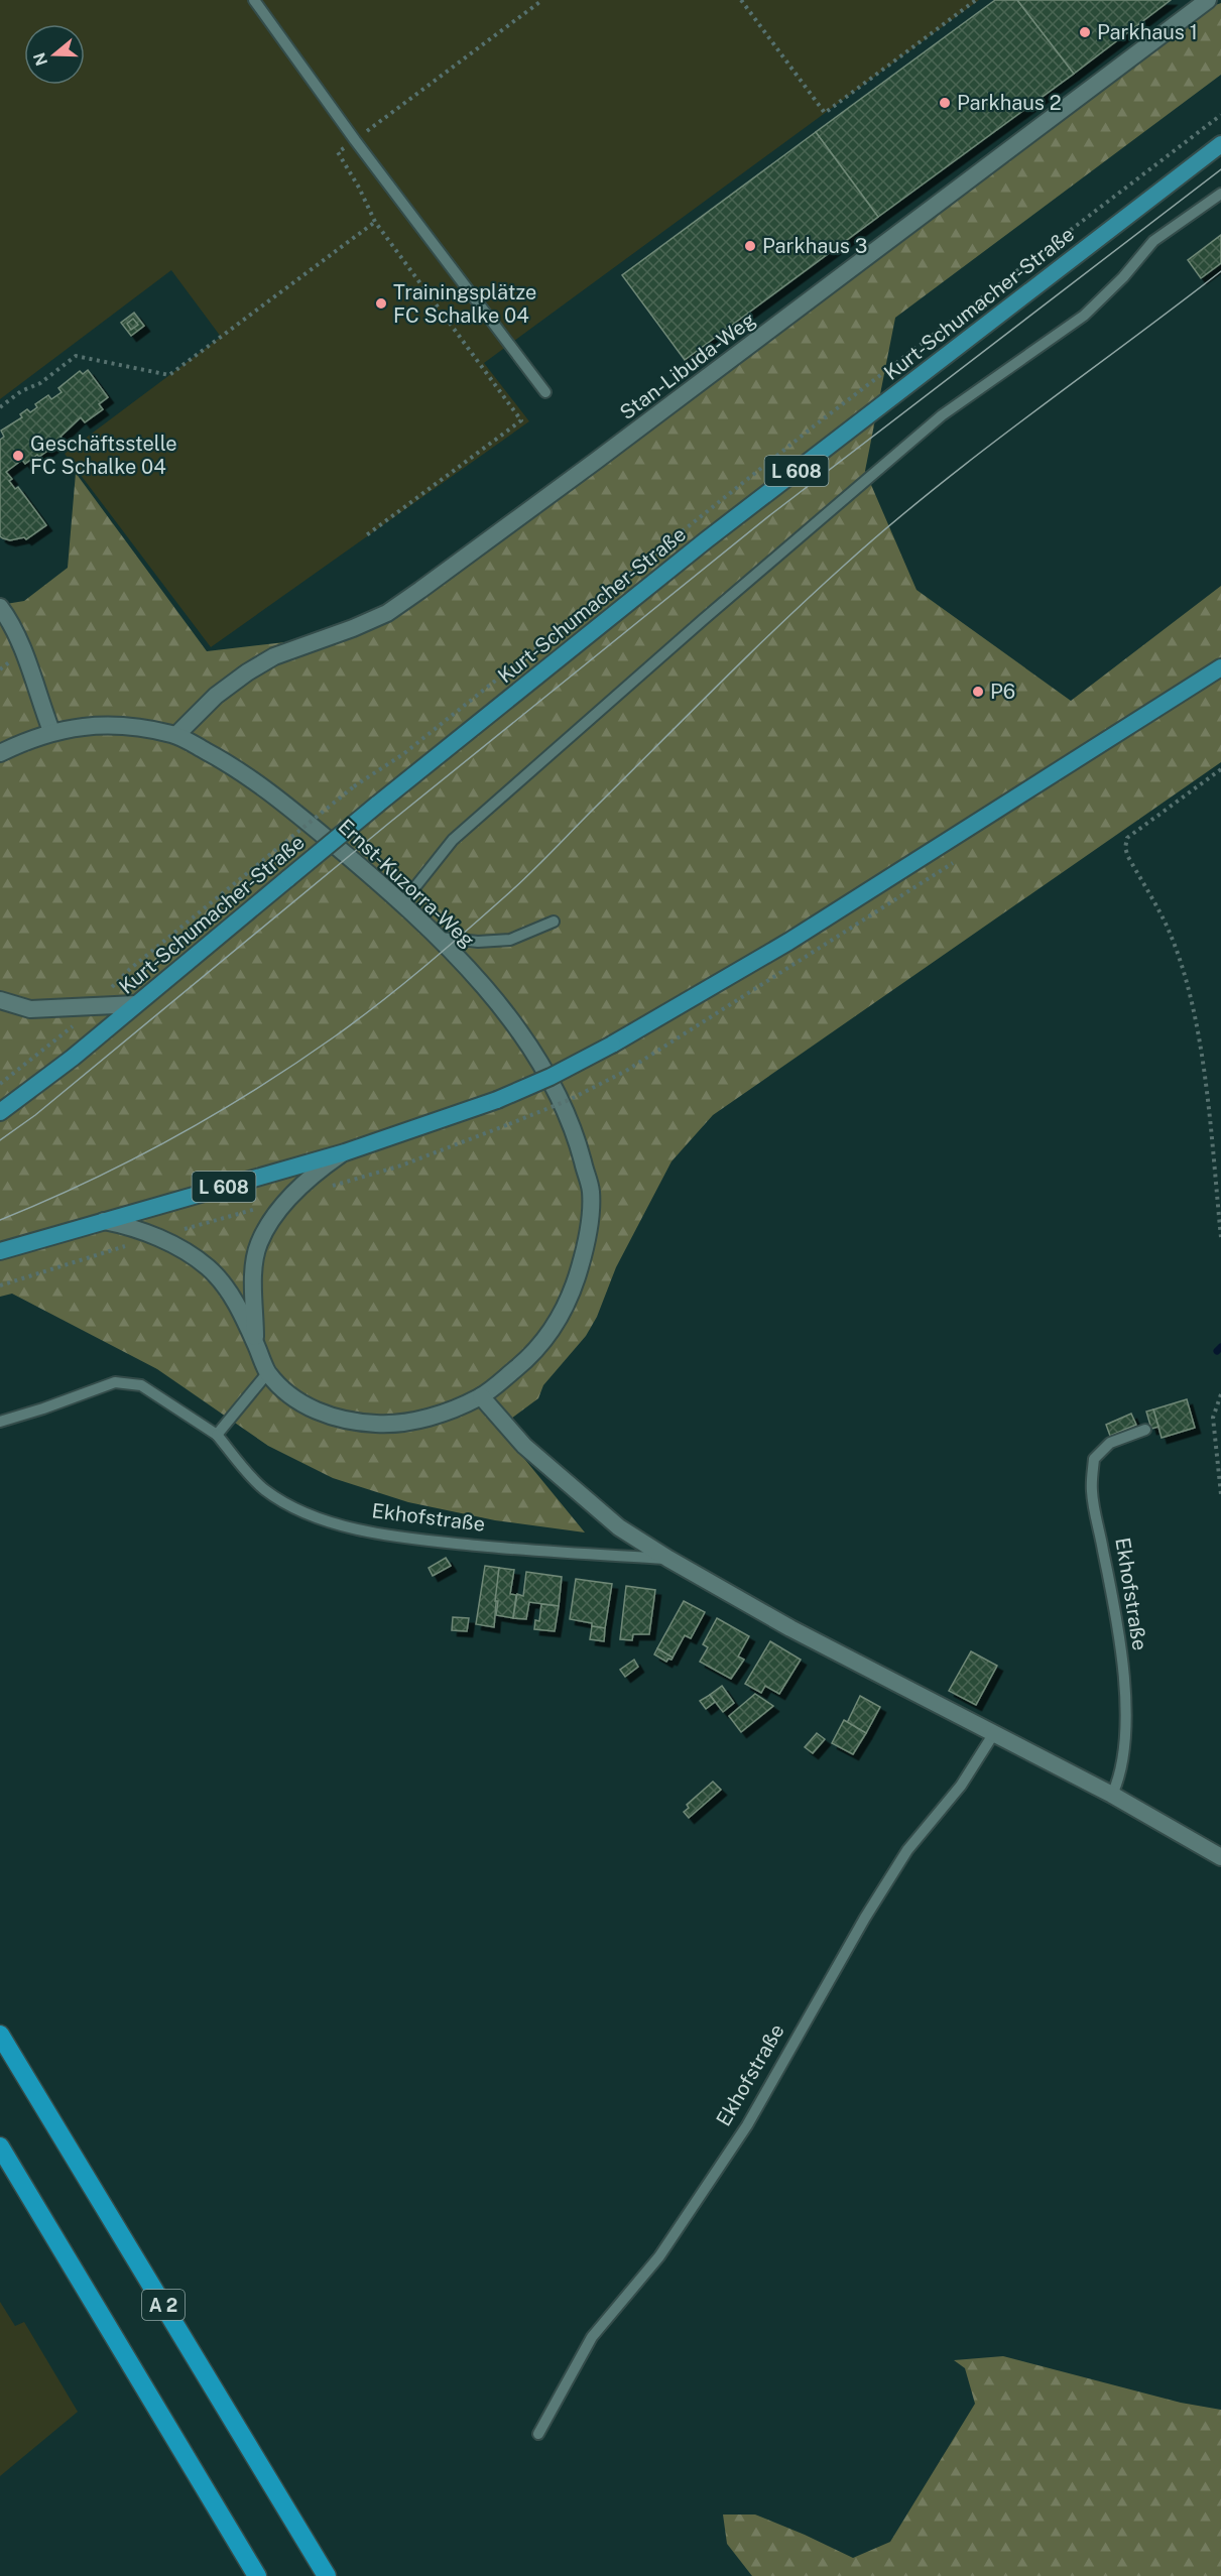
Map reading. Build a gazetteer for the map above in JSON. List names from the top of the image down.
{
  "streets": {
    "highway": ["A 2"],
    "main road": ["Kurt-Schumacher-Straße", "L 608"],
    "street": ["Stan-Libuda-Weg", "Ernst-Kuzorra-Weg", "Ekhofstraße"]
  },
  "crossings": [
    ["Stan-Libuda-Weg", "Ernst-Kuzorra-Weg"],
    ["L 608", "Ernst-Kuzorra-Weg"],
    ["Ernst-Kuzorra-Weg", "Ekhofstraße"]
  ],
  "places": [
    "Parkhaus 1",
    "Parkhaus 2",
    "Parkhaus 3",
    "Trainingsplätze FC Schalke 04",
    "Geschäftsstelle FC Schalke 04",
    "P6"
  ],
  "north": "left"
}
